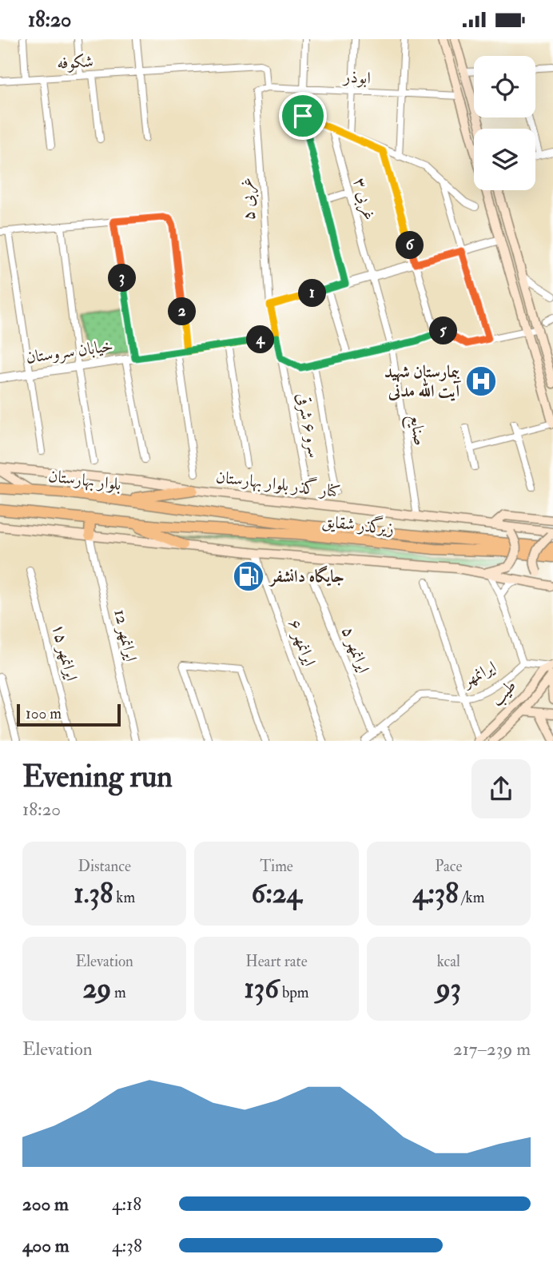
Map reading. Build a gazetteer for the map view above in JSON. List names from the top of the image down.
{
  "streets": {
    "main road": [
      "بلوار بهارستان",
      "کنار گذر بلوار بهارستان",
      "زیرگذر شقایق",
      "طیب"
    ],
    "street": [
      "شکوفه",
      "ابوذر",
      "غربی ۵",
      "غربی ۳",
      "خیابان سروستان",
      "سرو ۶ شرقی",
      "صنایع",
      "ایرانمهر 12",
      "ایرانمهر ۶",
      "ایرانمهر ۵",
      "ایرانمهر ۱۵",
      "ایرانمهر"
    ]
  },
  "crossings": [
    ["شکوفه", "ابوذر"],
    ["ابوذر", "غربی ۵"],
    ["غربی ۳", "صنایع"],
    ["خیابان سروستان", "سرو ۶ شرقی"],
    ["صنایع", "کنار گذر بلوار بهارستان"],
    ["بلوار بهارستان", "زیرگذر شقایق"],
    ["ایرانمهر ۵", "ایرانمهر"]
  ],
  "places": {
    "hospital": ["بیمارستان شهید آیت الله مدنی"],
    "fuel station": ["جایگاه دانشفر"]
  },
  "scale_bar": "100 m",
  "page": {
    "status": "18:20",
    "pins": [
      "6",
      "3",
      "1",
      "2",
      "5",
      "4"
    ],
    "scale": "100 m",
    "heading": ["Evening run", "18:20"],
    "stats": [
      ["Distance", "1.38 km"],
      ["Time", "6:24"],
      ["Pace", "4:38 /km"],
      ["Elevation", "29 m"],
      ["Heart rate", "136 bpm"],
      ["kcal", "93"]
    ],
    "chart": ["Elevation", "217–239 m"],
    "list": [
      {
        "name": "200 m",
        "note": "4:18"
      },
      {
        "name": "400 m",
        "note": "4:38"
      }
    ]
  }
}
